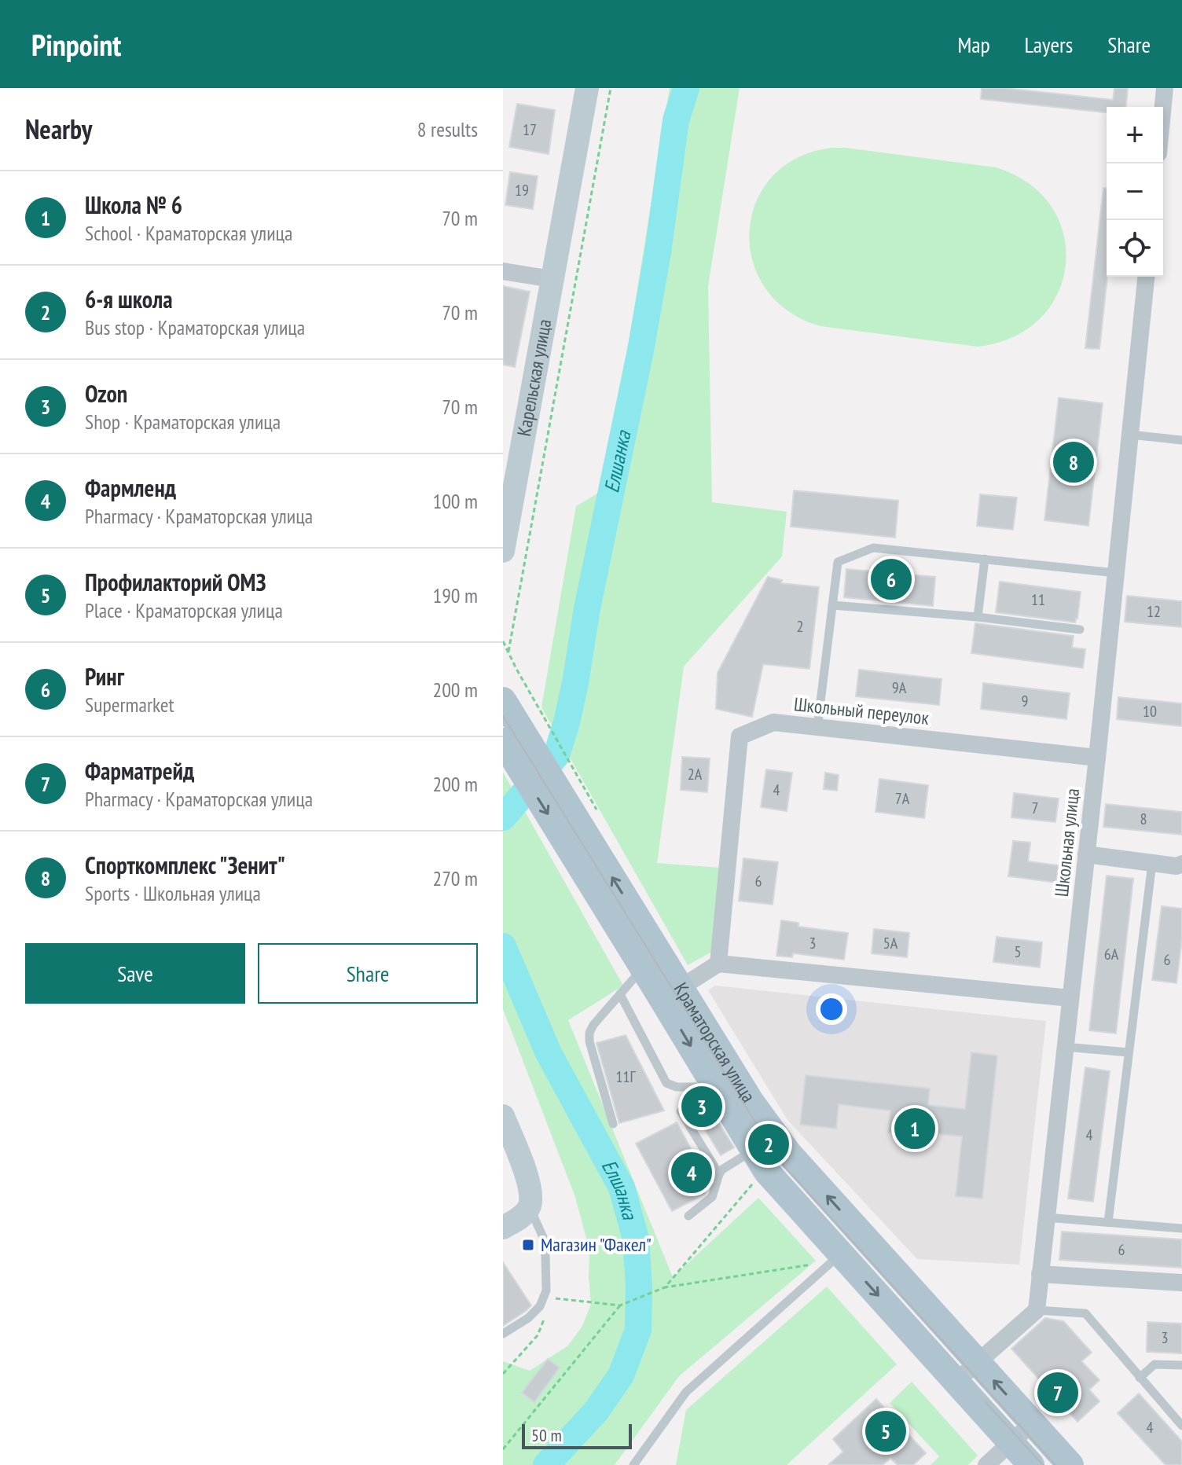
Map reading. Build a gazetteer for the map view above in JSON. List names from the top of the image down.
{
  "streets": {
    "main road": ["Краматорская улица"],
    "street": ["Карельская улица", "Школьный переулок", "Школьная улица"]
  },
  "crossings": [
    ["Школьный переулок", "Школьная улица"]
  ],
  "water": ["Елшанка"],
  "places": {
    "transit": ["Магазин \"Факел\""]
  },
  "house_numbers": [
    "17",
    "19",
    "11",
    "12",
    "2",
    "9А",
    "9",
    "10",
    "2А",
    "4",
    "7А",
    "7",
    "8",
    "6",
    "3",
    "5А",
    "5",
    "6А",
    "6",
    "11Г",
    "4",
    "6",
    "3",
    "4"
  ],
  "scale_bar": "50 m",
  "page": {
    "header": "Pinpoint",
    "nav": ["Map", "Layers", "Share"],
    "heading": ["Nearby", "8 results"],
    "map_buttons": ["+", "−"],
    "list": [
      {
        "mark": "1",
        "name": "Школа № 6",
        "note": "School · Краматорская улица",
        "value": "70 m"
      },
      {
        "mark": "2",
        "name": "6-я школа",
        "note": "Bus stop · Краматорская улица",
        "value": "70 m"
      },
      {
        "mark": "3",
        "name": "Ozon",
        "note": "Shop · Краматорская улица",
        "value": "70 m"
      },
      {
        "mark": "4",
        "name": "Фармленд",
        "note": "Pharmacy · Краматорская улица",
        "value": "100 m"
      },
      {
        "mark": "5",
        "name": "Профилакторий ОМЗ",
        "note": "Place · Краматорская улица",
        "value": "190 m"
      },
      {
        "mark": "6",
        "name": "Ринг",
        "note": "Supermarket",
        "value": "200 m"
      },
      {
        "mark": "7",
        "name": "Фарматрейд",
        "note": "Pharmacy · Краматорская улица",
        "value": "200 m"
      },
      {
        "mark": "8",
        "name": "Спорткомплекс \"Зенит\"",
        "note": "Sports · Школьная улица",
        "value": "270 m"
      }
    ],
    "pins": [
      "8",
      "6",
      "3",
      "1",
      "2",
      "4",
      "7",
      "5"
    ],
    "buttons": ["Save", "Share"],
    "scale": "50 m"
  }
}
